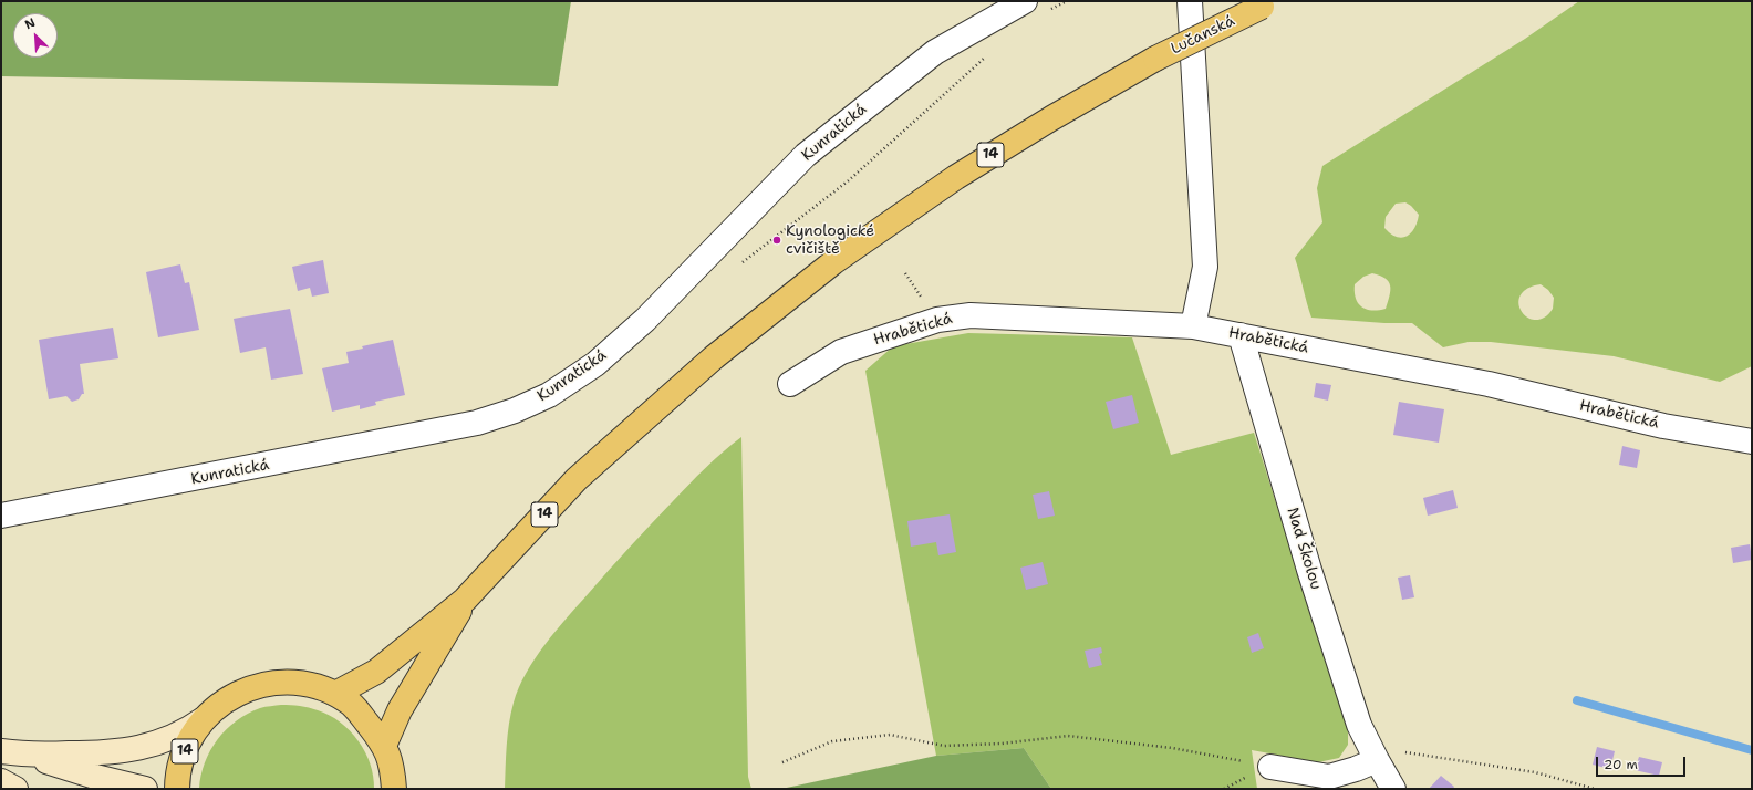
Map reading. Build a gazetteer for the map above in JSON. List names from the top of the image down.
{
  "streets": {
    "main road": ["Lučanská", "14"],
    "street": ["Kunratická", "Hrabětická", "Nad Školou"]
  },
  "crossings": [
    ["Lučanská", "14"],
    ["Hrabětická", "Nad Školou"]
  ],
  "places": ["Kynologické cvičiště"],
  "scale_bar": "20 m",
  "north": "top left"
}
